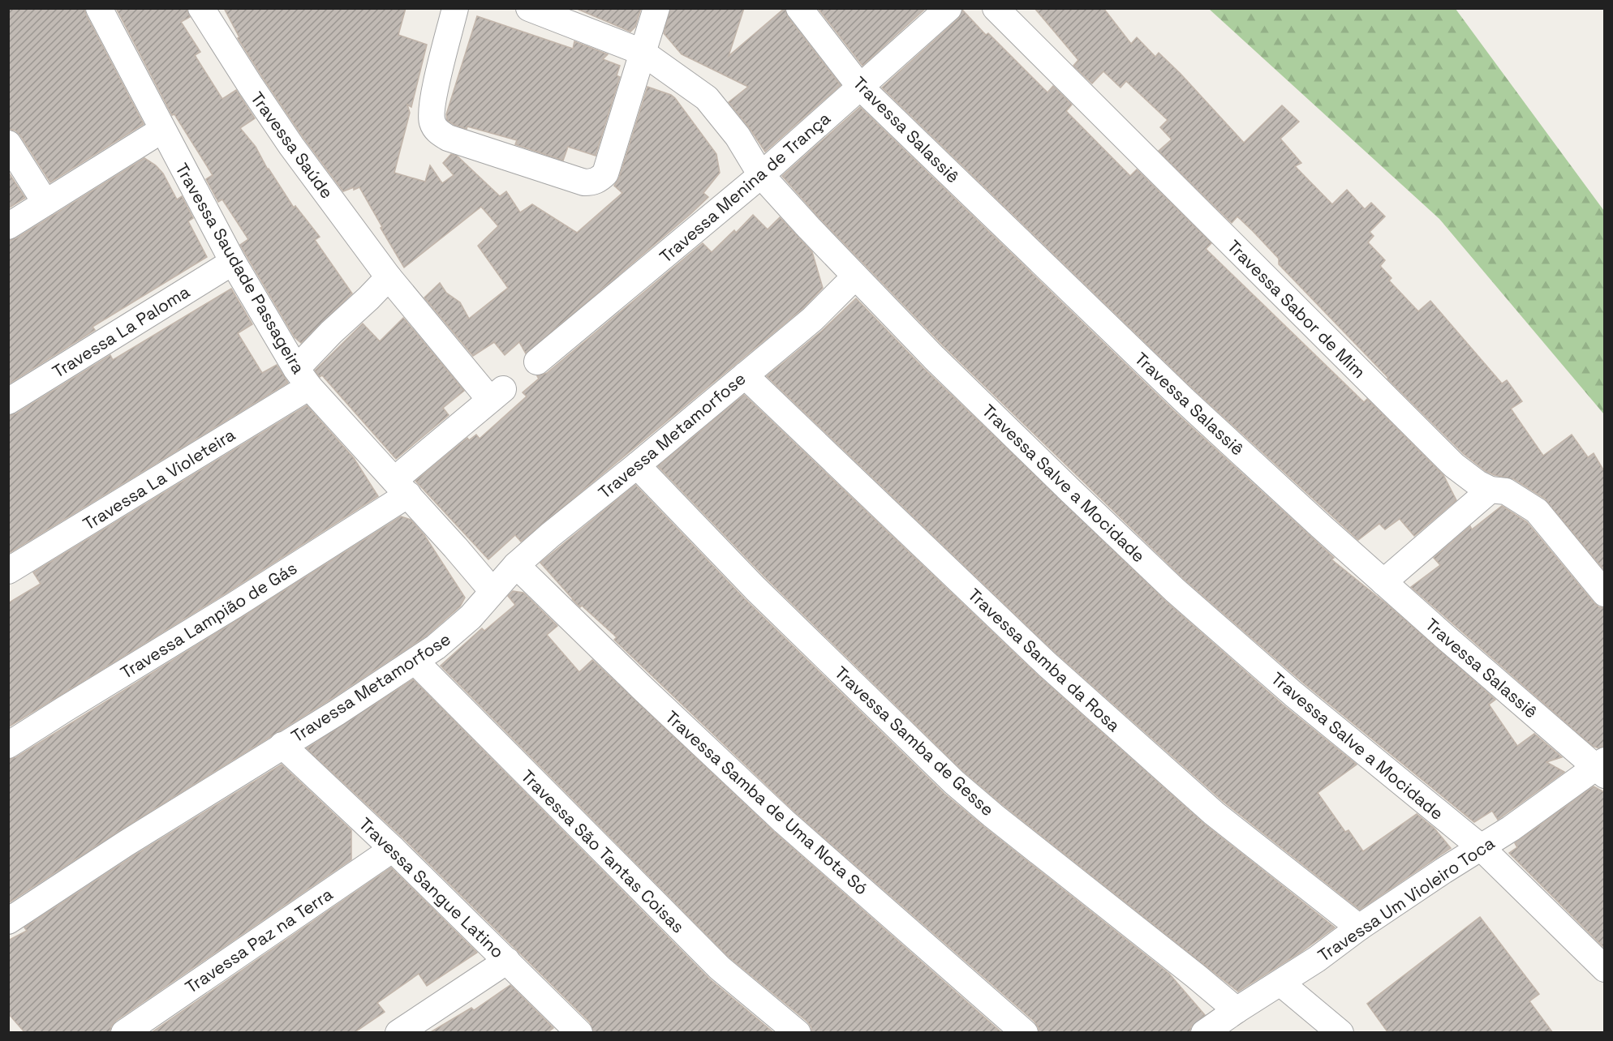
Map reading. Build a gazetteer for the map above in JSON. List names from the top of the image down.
{
  "streets": {
    "street": [
      "Travessa Salassiê",
      "Travessa Saúde",
      "Travessa Menina de Trança",
      "Travessa Saudade Passageira",
      "Travessa Sabor de Mim",
      "Travessa La Paloma",
      "Travessa Metamorfose",
      "Travessa La Violeteira",
      "Travessa Salve a Mocidade",
      "Travessa Lampião de Gás",
      "Travessa Samba da Rosa",
      "Travessa Samba de Gesse",
      "Travessa Samba de Uma Nota Só",
      "Travessa São Tantas Coisas",
      "Travessa Sangue Latino",
      "Travessa Um Violeiro Toca",
      "Travessa Paz na Terra"
    ]
  },
  "crossings": [
    ["Travessa Salassiê", "Travessa Menina de Trança"],
    ["Travessa Salassiê", "Travessa Um Violeiro Toca"],
    ["Travessa Saúde", "Travessa Saudade Passageira"],
    ["Travessa Saúde", "Travessa La Violeteira"],
    ["Travessa Saúde", "Travessa Lampião de Gás"],
    ["Travessa Menina de Trança", "Travessa Salve a Mocidade"],
    ["Travessa Saudade Passageira", "Travessa La Paloma"],
    ["Travessa Saudade Passageira", "Travessa Metamorfose"],
    ["Travessa Saudade Passageira", "Travessa La Violeteira"],
    ["Travessa Saudade Passageira", "Travessa Lampião de Gás"],
    ["Travessa Metamorfose", "Travessa Salve a Mocidade"],
    ["Travessa Metamorfose", "Travessa Samba da Rosa"],
    ["Travessa Metamorfose", "Travessa Samba de Gesse"],
    ["Travessa Metamorfose", "Travessa Samba de Uma Nota Só"],
    ["Travessa Metamorfose", "Travessa São Tantas Coisas"],
    ["Travessa Metamorfose", "Travessa Sangue Latino"],
    ["Travessa Salve a Mocidade", "Travessa Um Violeiro Toca"],
    ["Travessa Samba da Rosa", "Travessa Um Violeiro Toca"],
    ["Travessa Samba de Gesse", "Travessa Um Violeiro Toca"],
    ["Travessa Sangue Latino", "Travessa Paz na Terra"]
  ]
}
